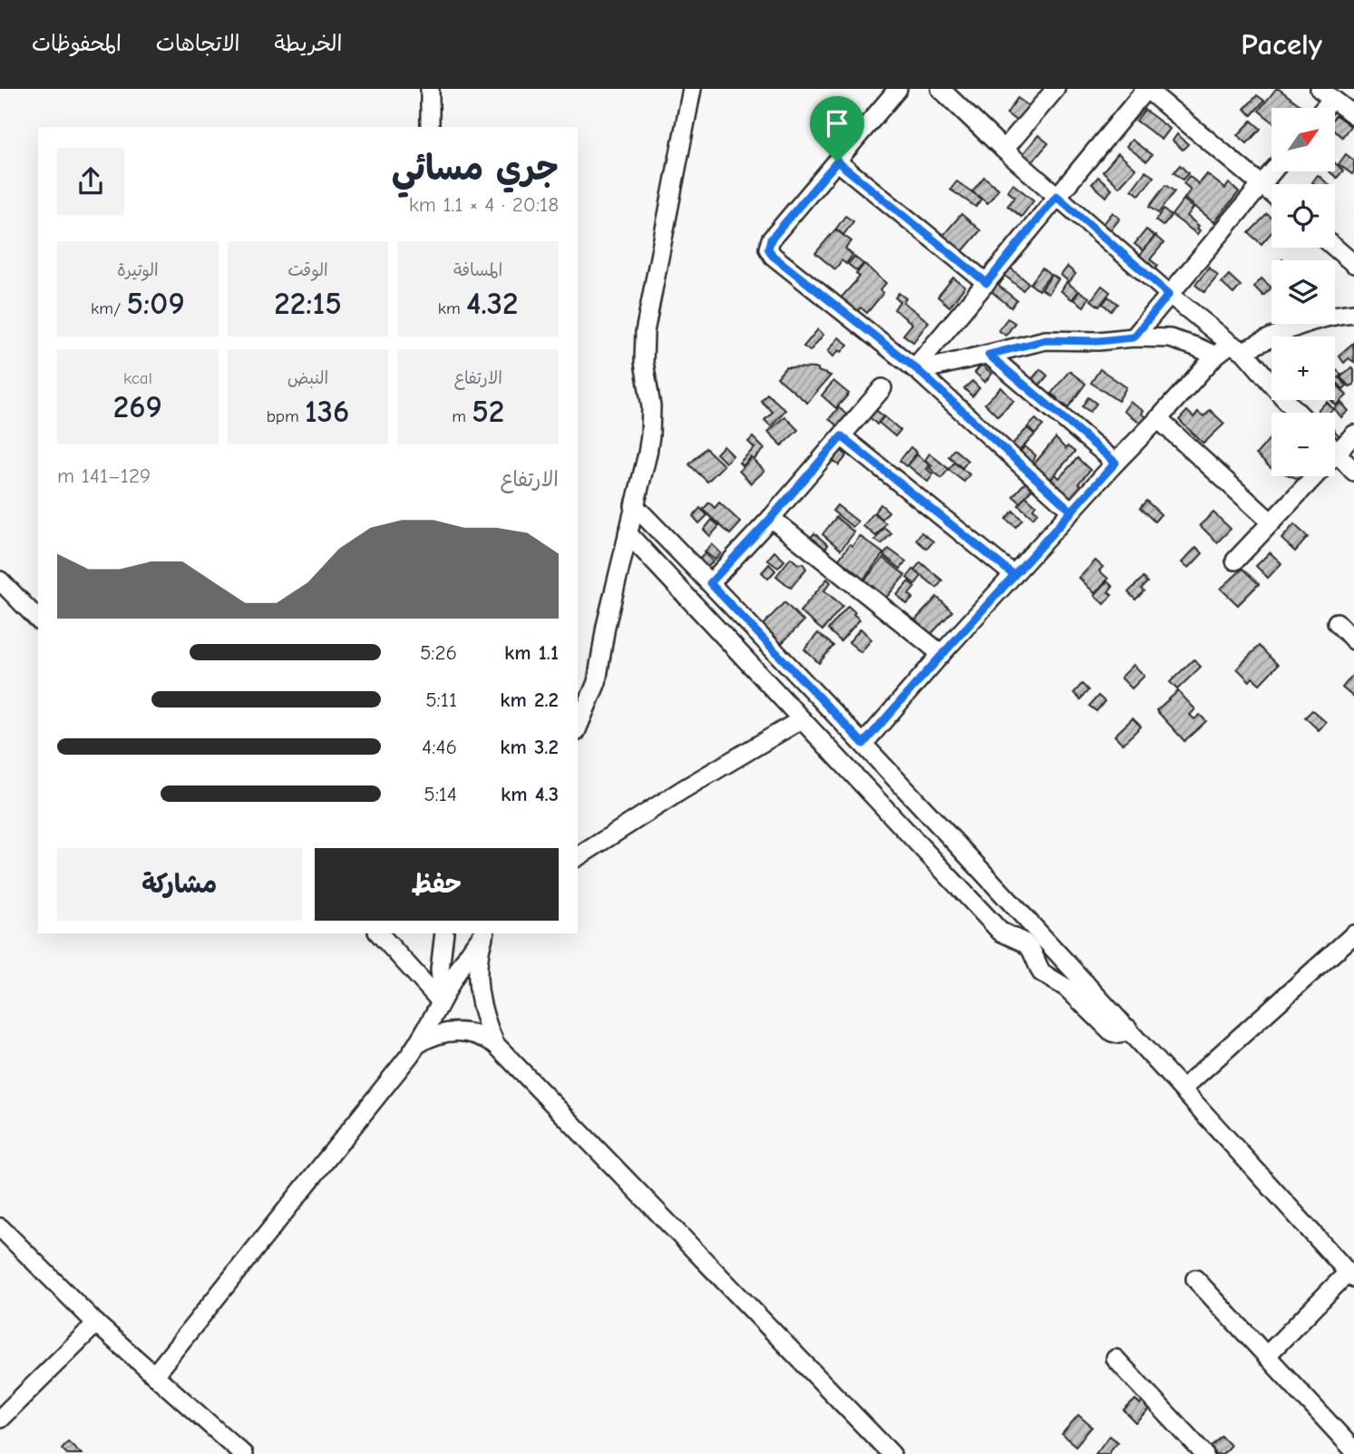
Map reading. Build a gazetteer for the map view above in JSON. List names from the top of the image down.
{
  "north": "top right",
  "page": {
    "header": "Pacely",
    "nav": ["الخريطة", "الاتجاهات", "المحفوظات"],
    "map_buttons": ["+", "−"],
    "heading": ["جري مسائي", "20:18 · 4 × 1.1 km"],
    "stats": [
      ["المسافة", "4.32 km"],
      ["الوقت", "22:15"],
      ["الوتيرة", "5:09 /km"],
      ["الارتفاع", "52 m"],
      ["النبض", "136 bpm"],
      ["kcal", "269"]
    ],
    "chart": ["الارتفاع", "129–141 m"],
    "list": [
      {
        "name": "1.1 km",
        "note": "5:26"
      },
      {
        "name": "2.2 km",
        "note": "5:11"
      },
      {
        "name": "3.2 km",
        "note": "4:46"
      },
      {
        "name": "4.3 km",
        "note": "5:14"
      }
    ],
    "buttons": ["حفظ", "مشاركة"]
  }
}
